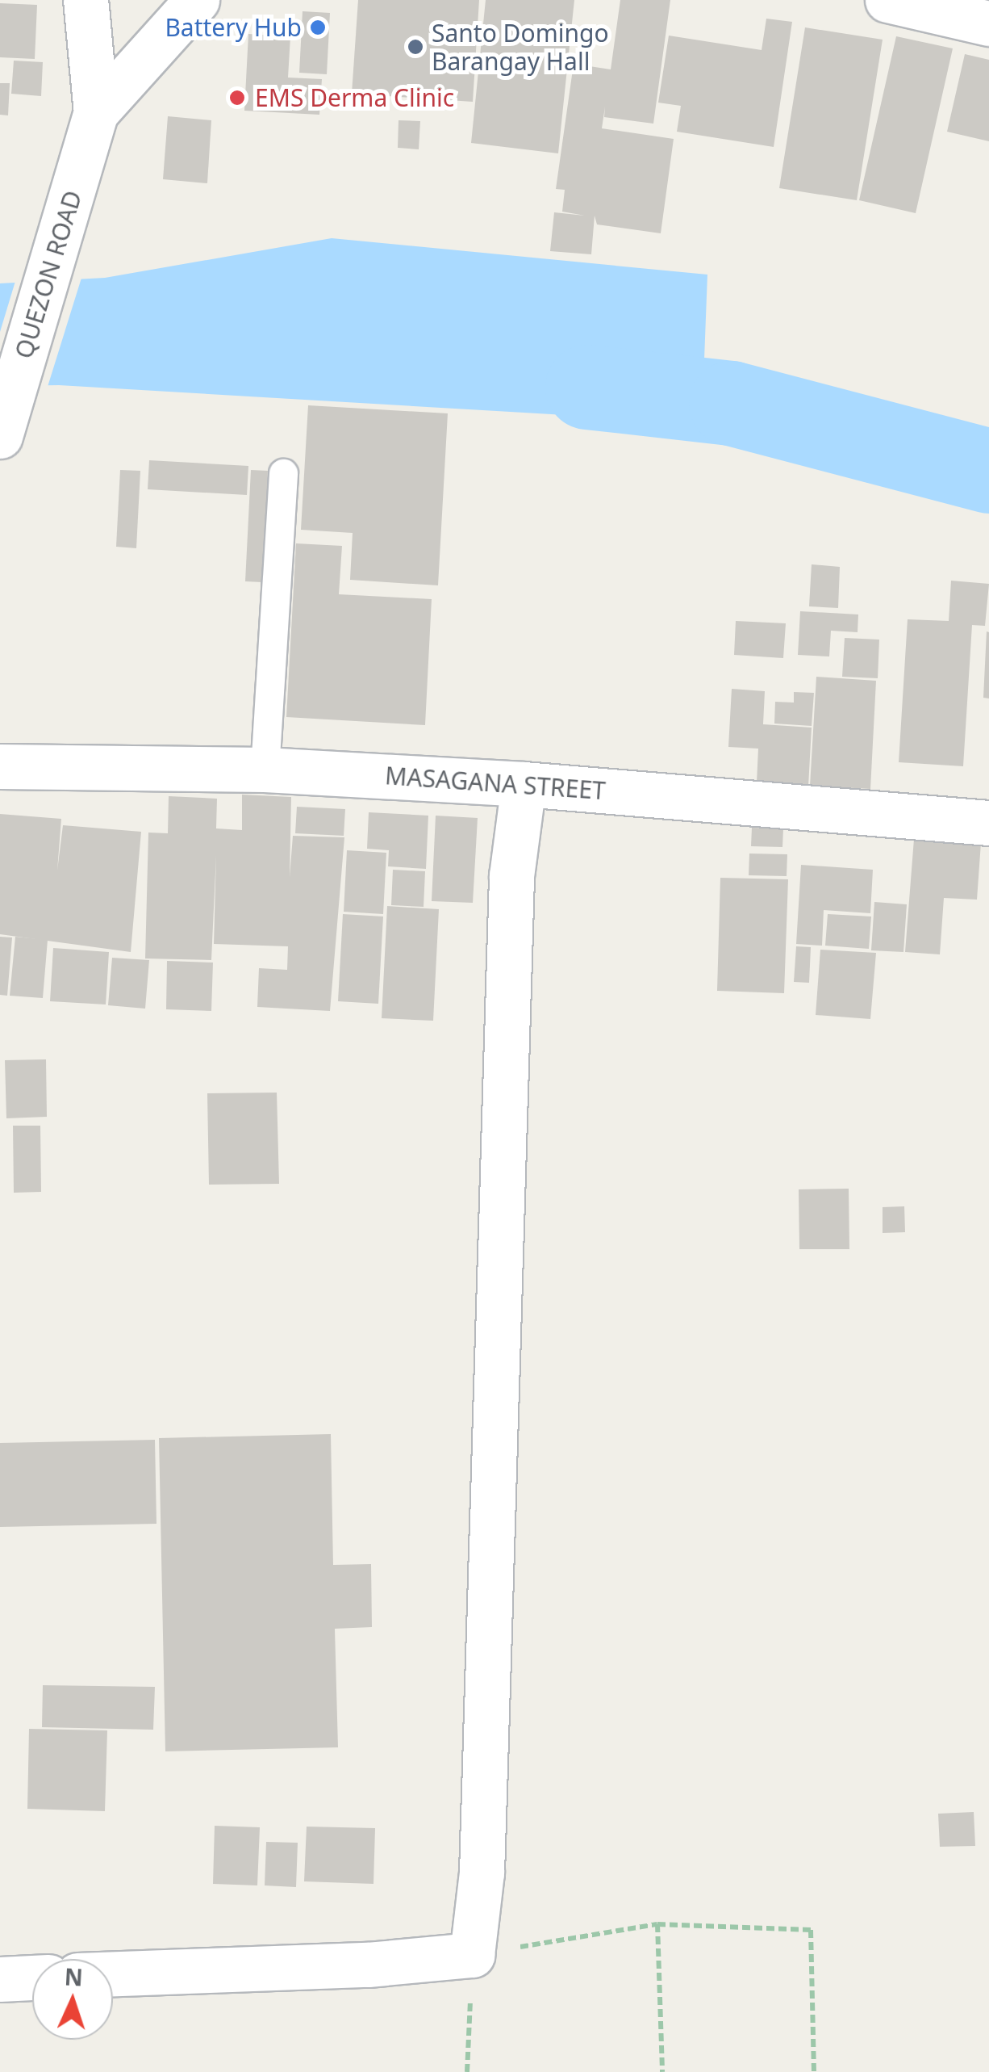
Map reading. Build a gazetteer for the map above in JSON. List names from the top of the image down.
{
  "streets": {
    "street": ["QUEZON ROAD", "MASAGANA STREET"]
  },
  "places": ["Battery Hub", "Santo Domingo Barangay Hall", "EMS Derma Clinic"],
  "north": "top"
}
